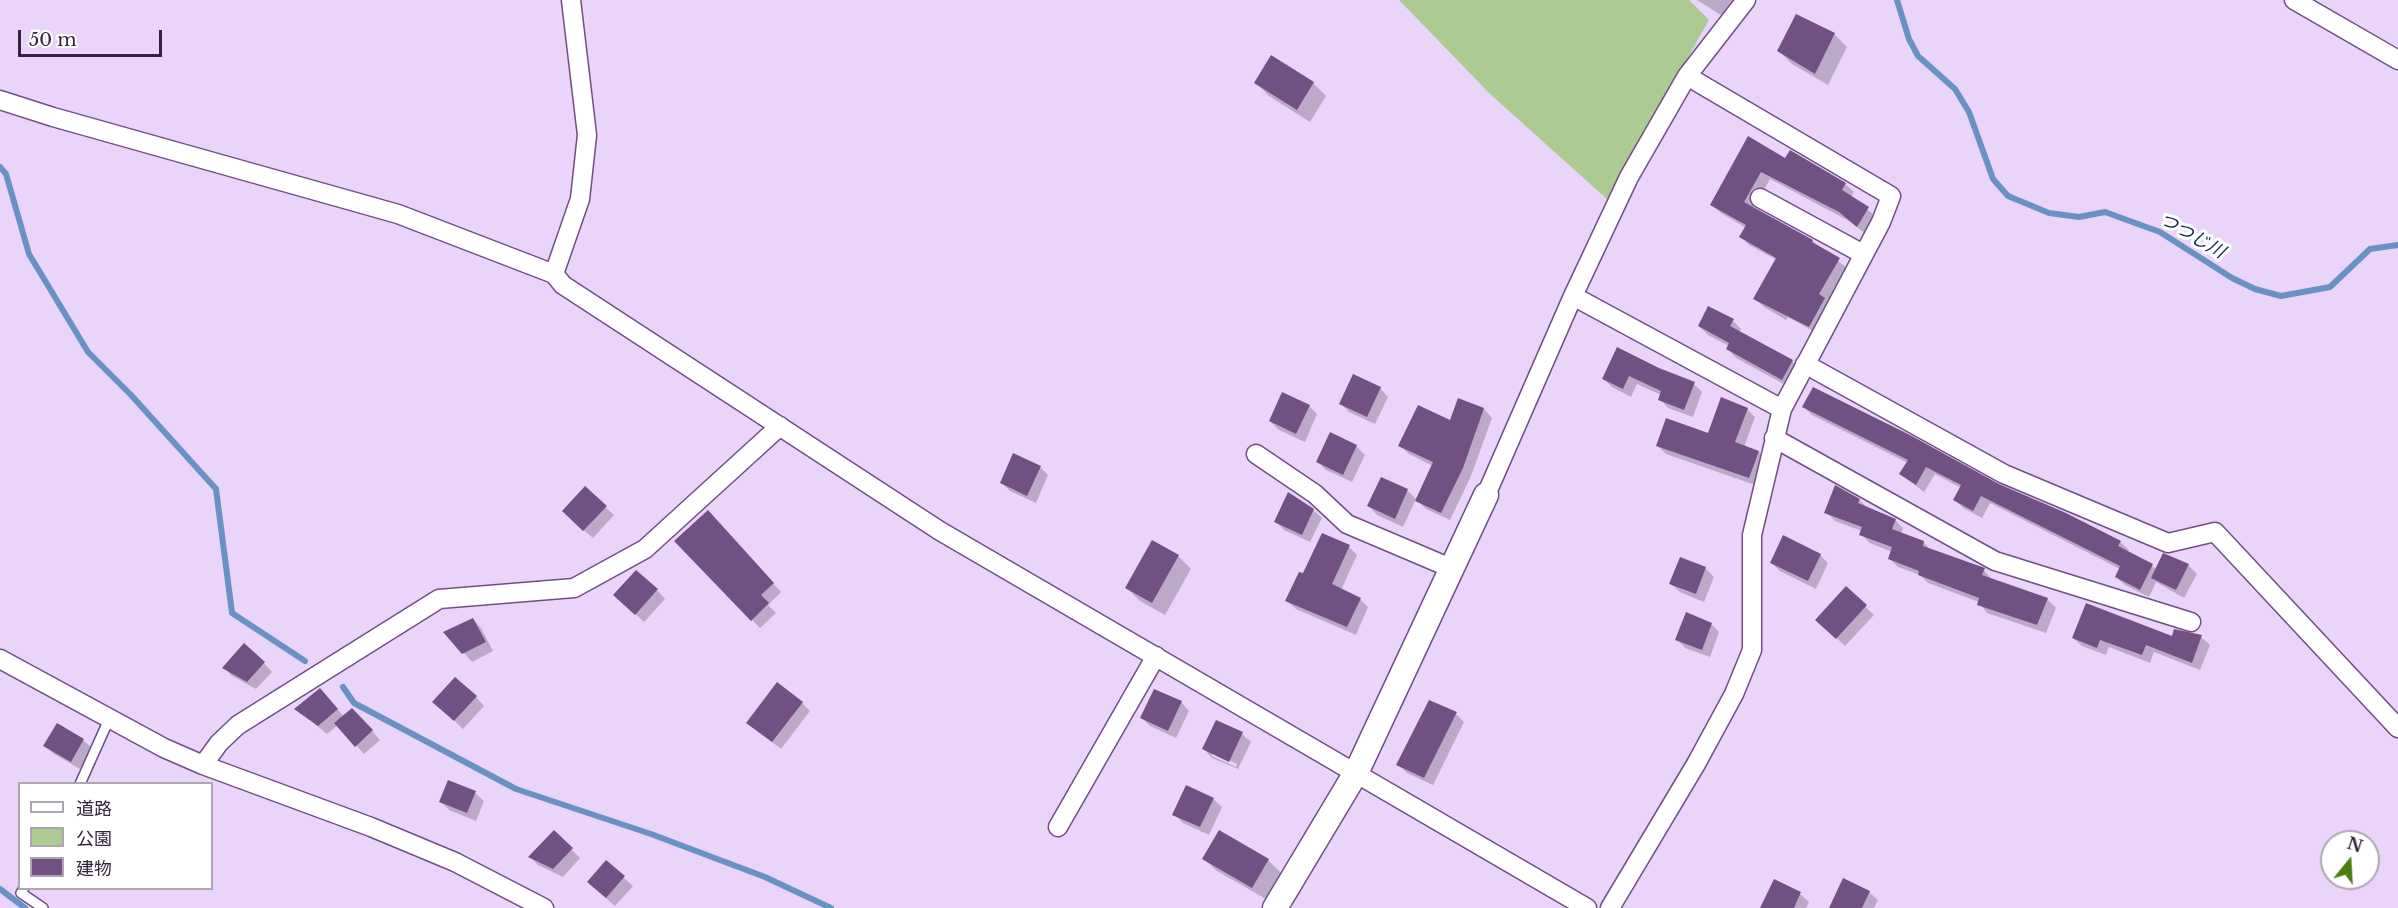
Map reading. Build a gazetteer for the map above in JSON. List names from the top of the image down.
{
  "water": ["つつじ川"],
  "legend": ["道路", "公園", "建物"],
  "scale_bar": "50 m",
  "north": "top"
}
